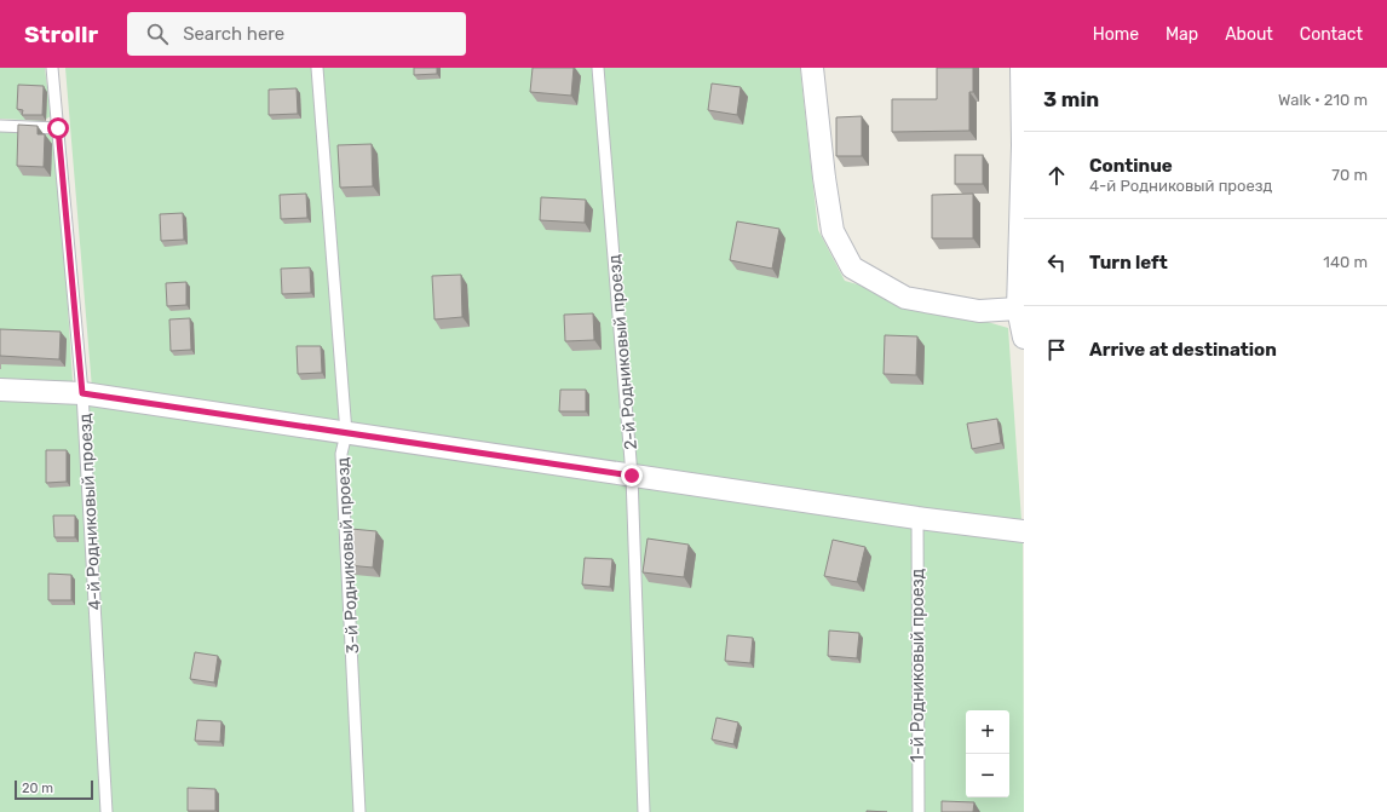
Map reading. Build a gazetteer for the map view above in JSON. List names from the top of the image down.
{
  "streets": {
    "lane": [
      "2-й Родниковый проезд",
      "4-й Родниковый проезд",
      "3-й Родниковый проезд",
      "1-й Родниковый проезд"
    ]
  },
  "scale_bar": "20 m",
  "page": {
    "header": "Strollr",
    "search": "Search here",
    "nav": [
      "Home",
      "Map",
      "About",
      "Contact"
    ],
    "heading": ["3 min", "Walk · 210 m"],
    "list": [
      ["Continue", "4-й Родниковый проезд", "70 m"],
      ["Turn left", "140 m"],
      "Arrive at destination"
    ],
    "map_buttons": ["+", "−"],
    "scale": "20 m"
  }
}
